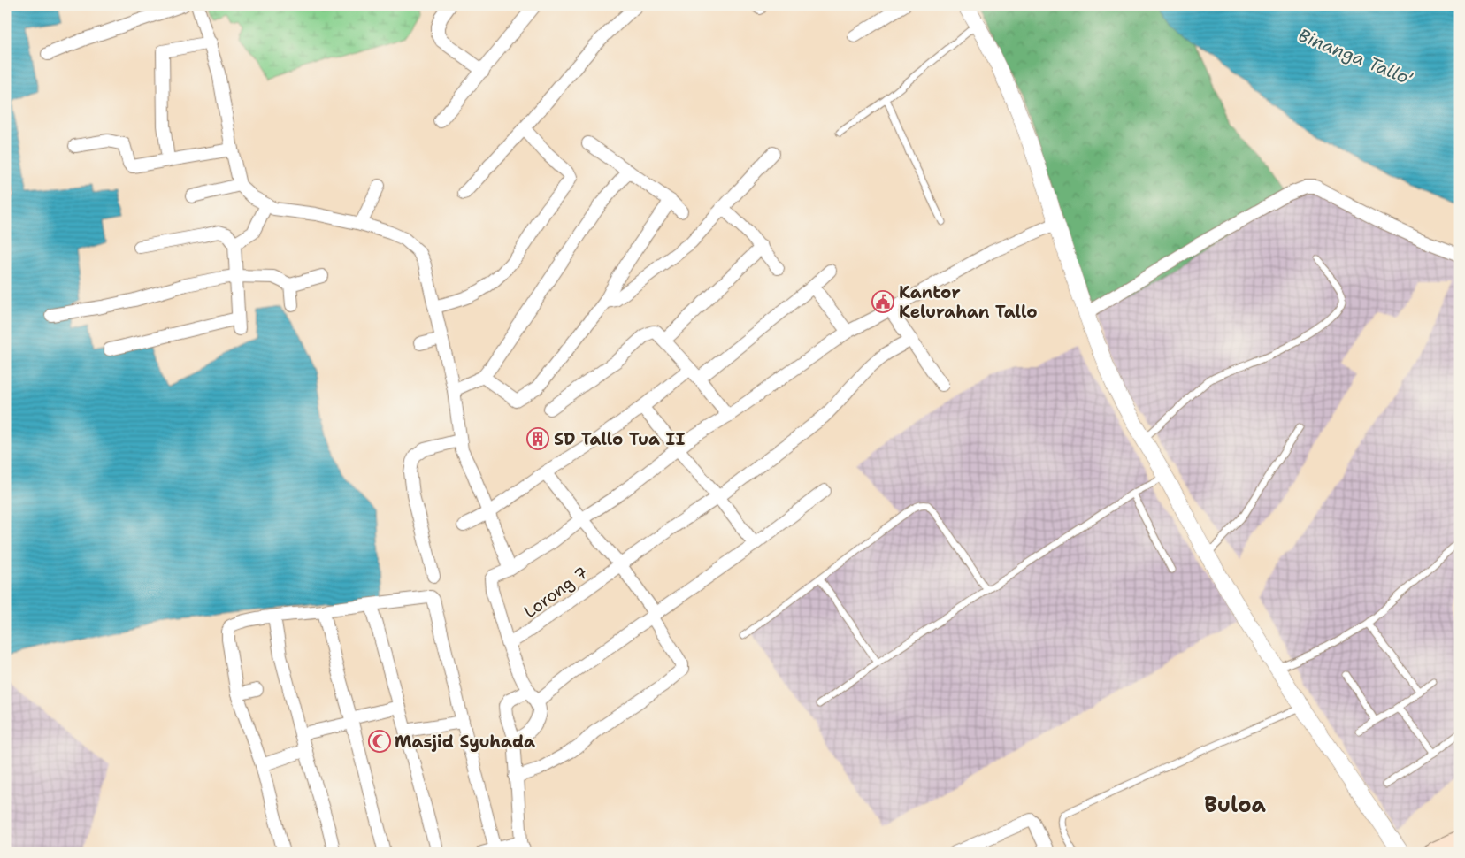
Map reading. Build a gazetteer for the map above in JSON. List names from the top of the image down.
{
  "streets": {
    "street": ["Lorong 7"]
  },
  "districts": ["Buloa"],
  "water": ["Binanga Tallo'"],
  "places": {
    "public building": ["Kantor Kelurahan Tallo"],
    "building": ["SD Tallo Tua II"],
    "mosque": ["Masjid Syuhada"]
  }
}
